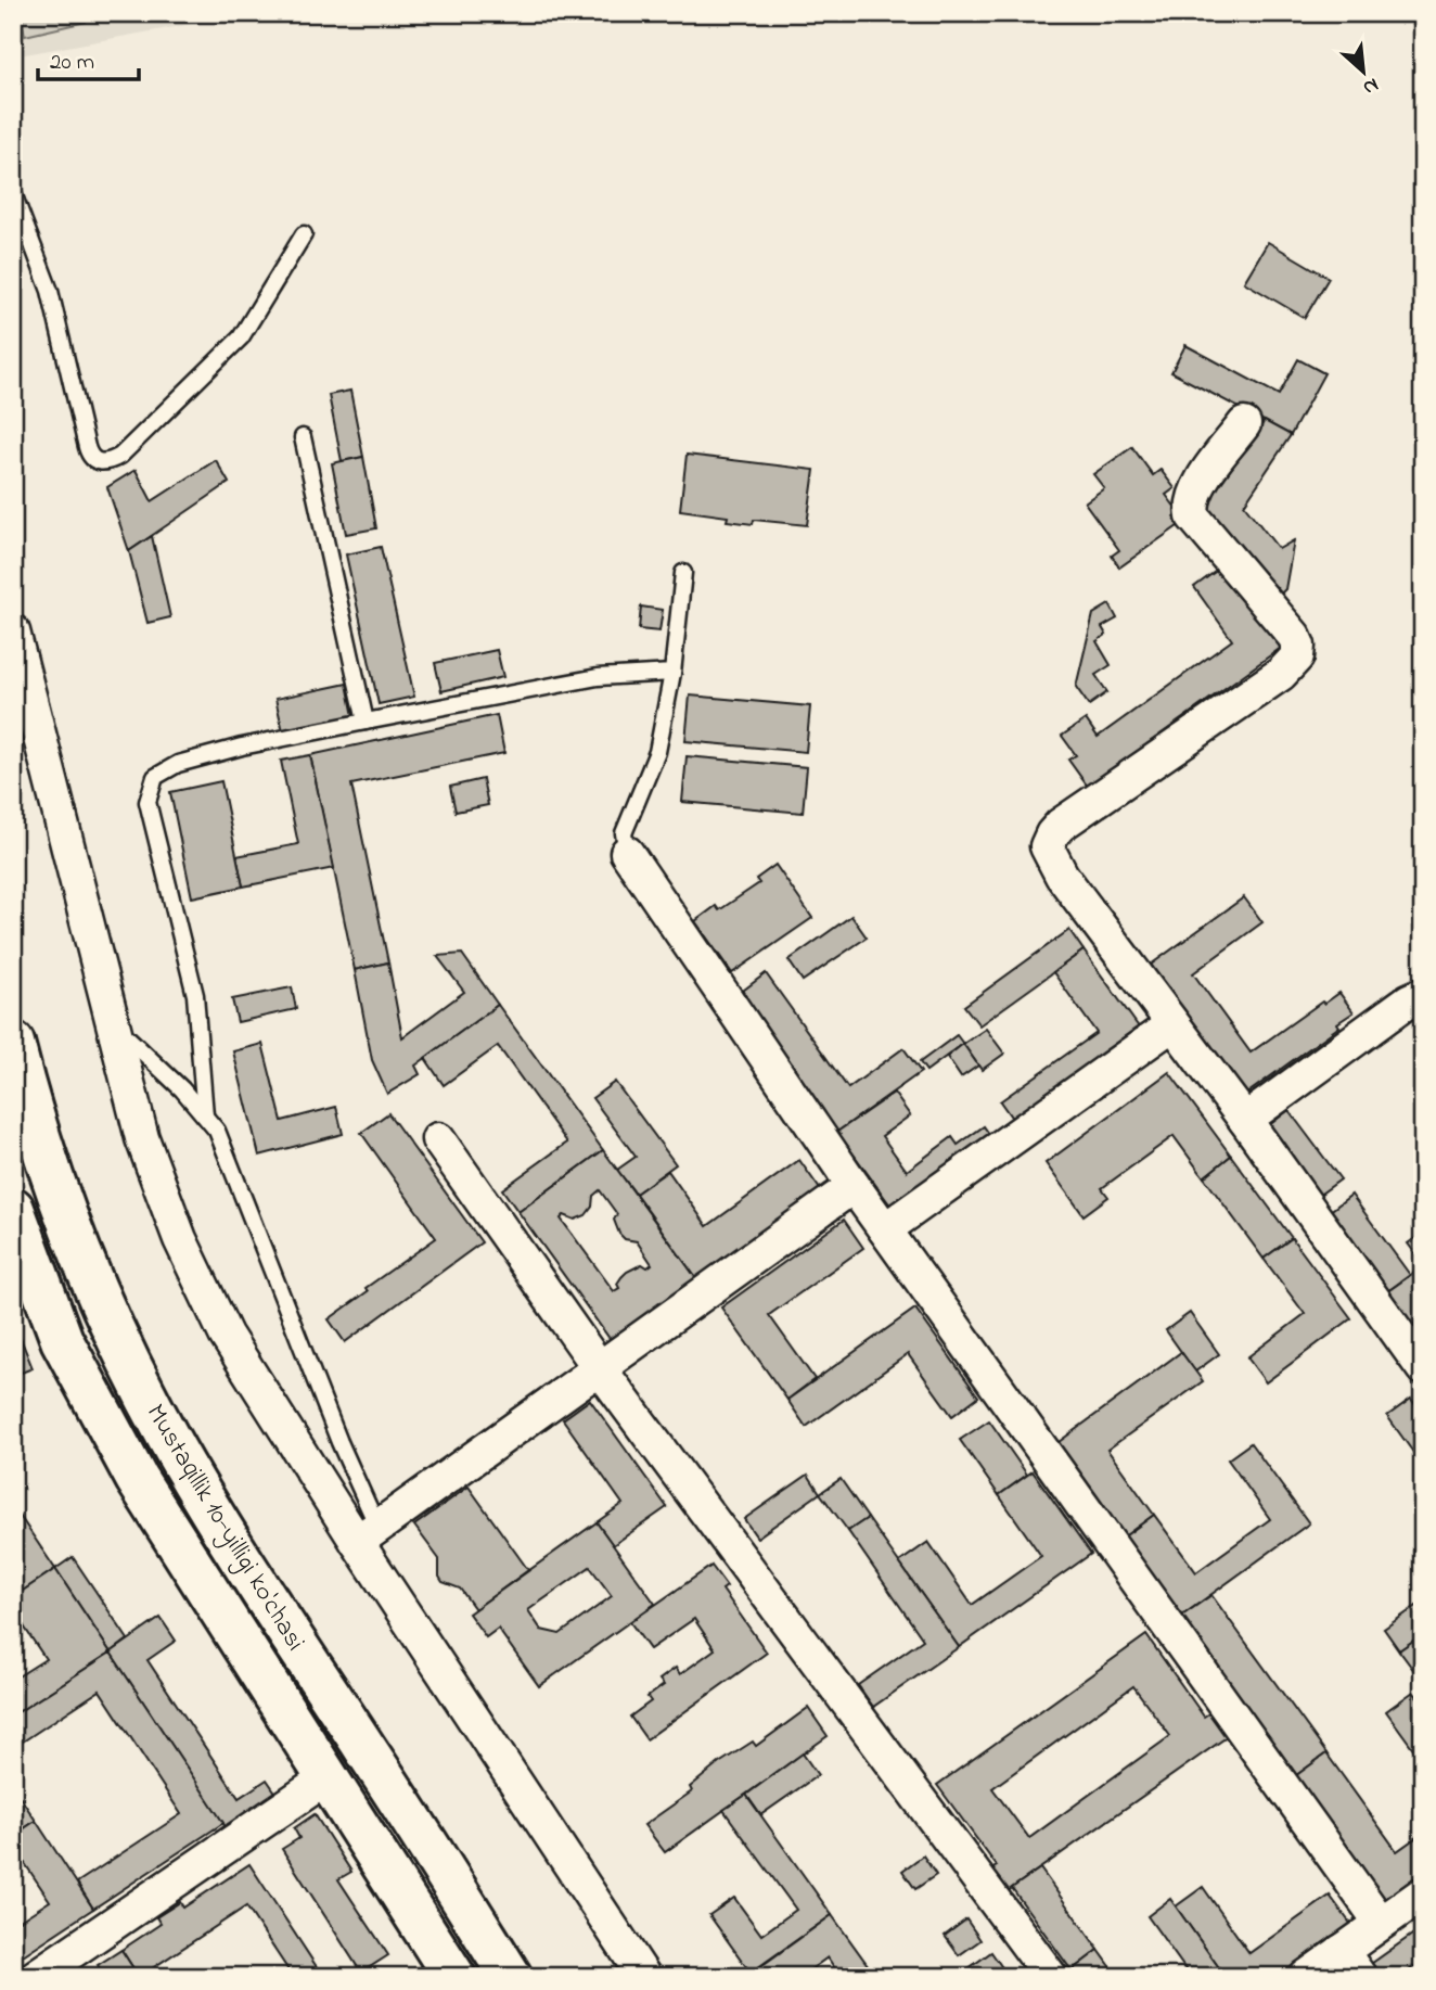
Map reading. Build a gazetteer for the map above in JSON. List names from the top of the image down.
{
  "streets": {
    "main road": ["Mustaqillik 10-yilligi ko'chasi"]
  },
  "scale_bar": "20 m",
  "north": "bottom right"
}
